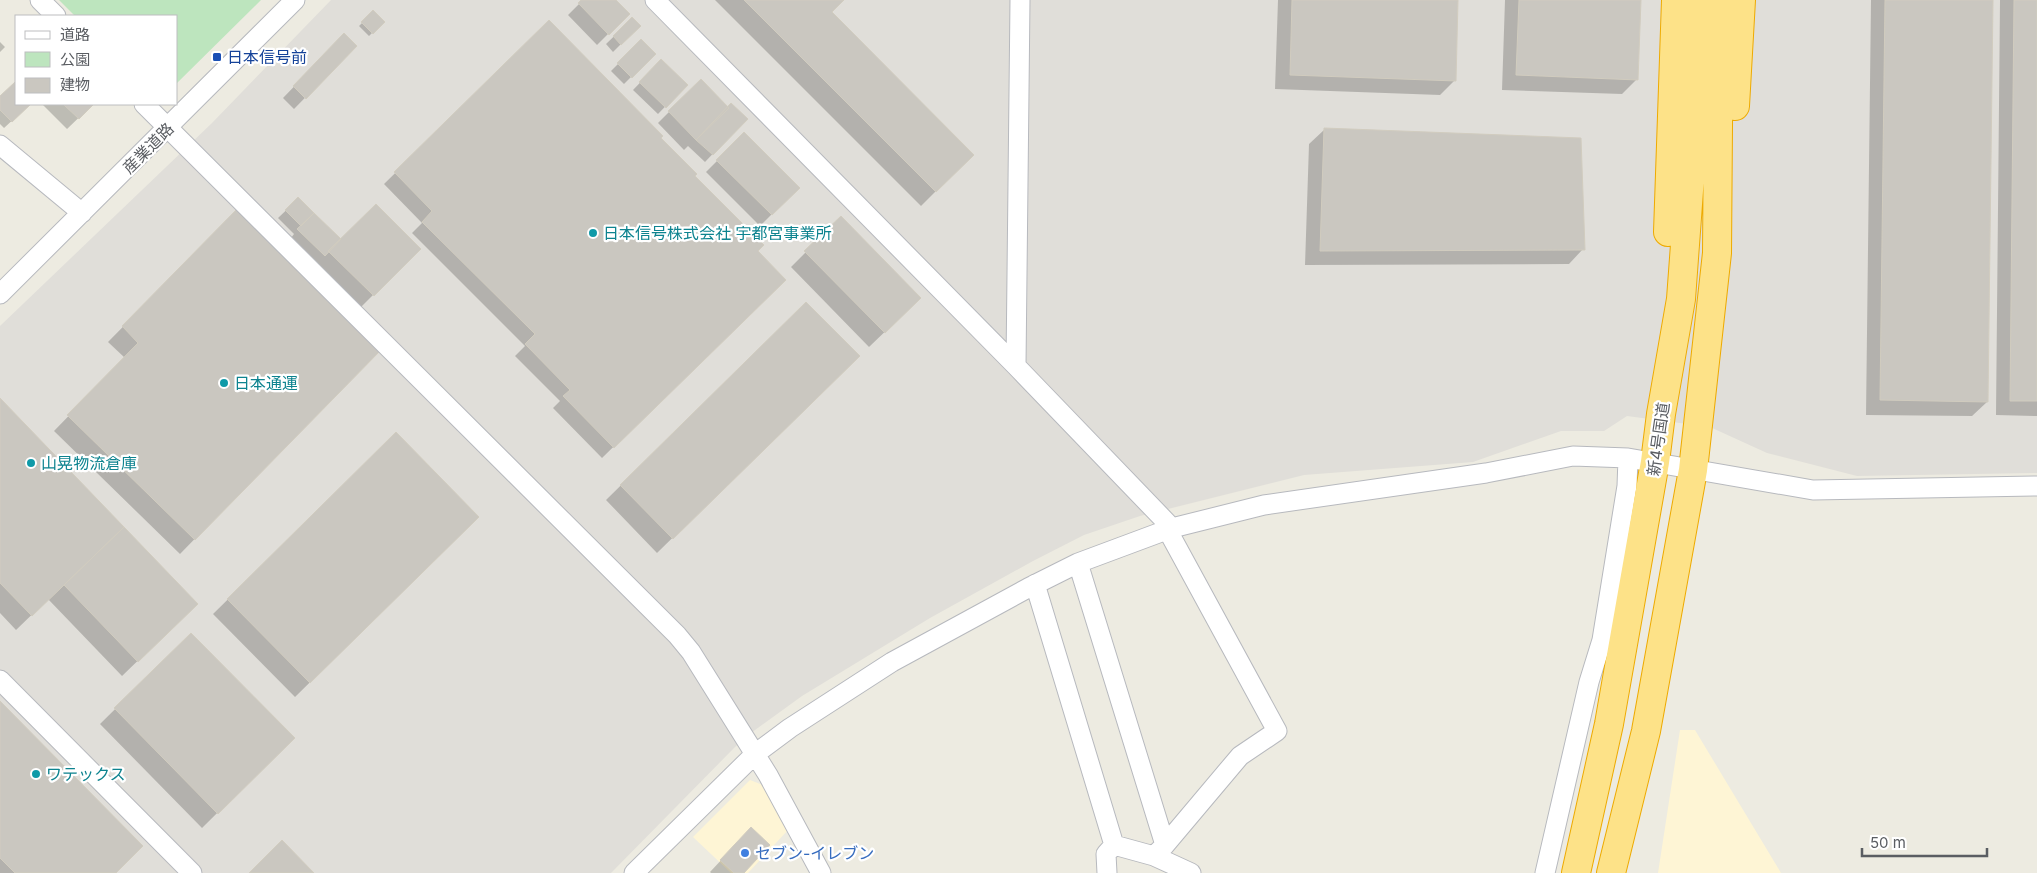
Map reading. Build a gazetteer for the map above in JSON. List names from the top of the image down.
{
  "streets": {
    "highway": ["新4号国道"],
    "street": ["産業道路"]
  },
  "places": {
    "transit": ["日本信号前"],
    "other": [
      "日本信号株式会社 宇都宮事業所",
      "日本通運",
      "山晃物流倉庫",
      "ワテックス",
      "セブン-イレブン"
    ]
  },
  "legend": ["道路", "公園", "建物"],
  "scale_bar": "50 m"
}
